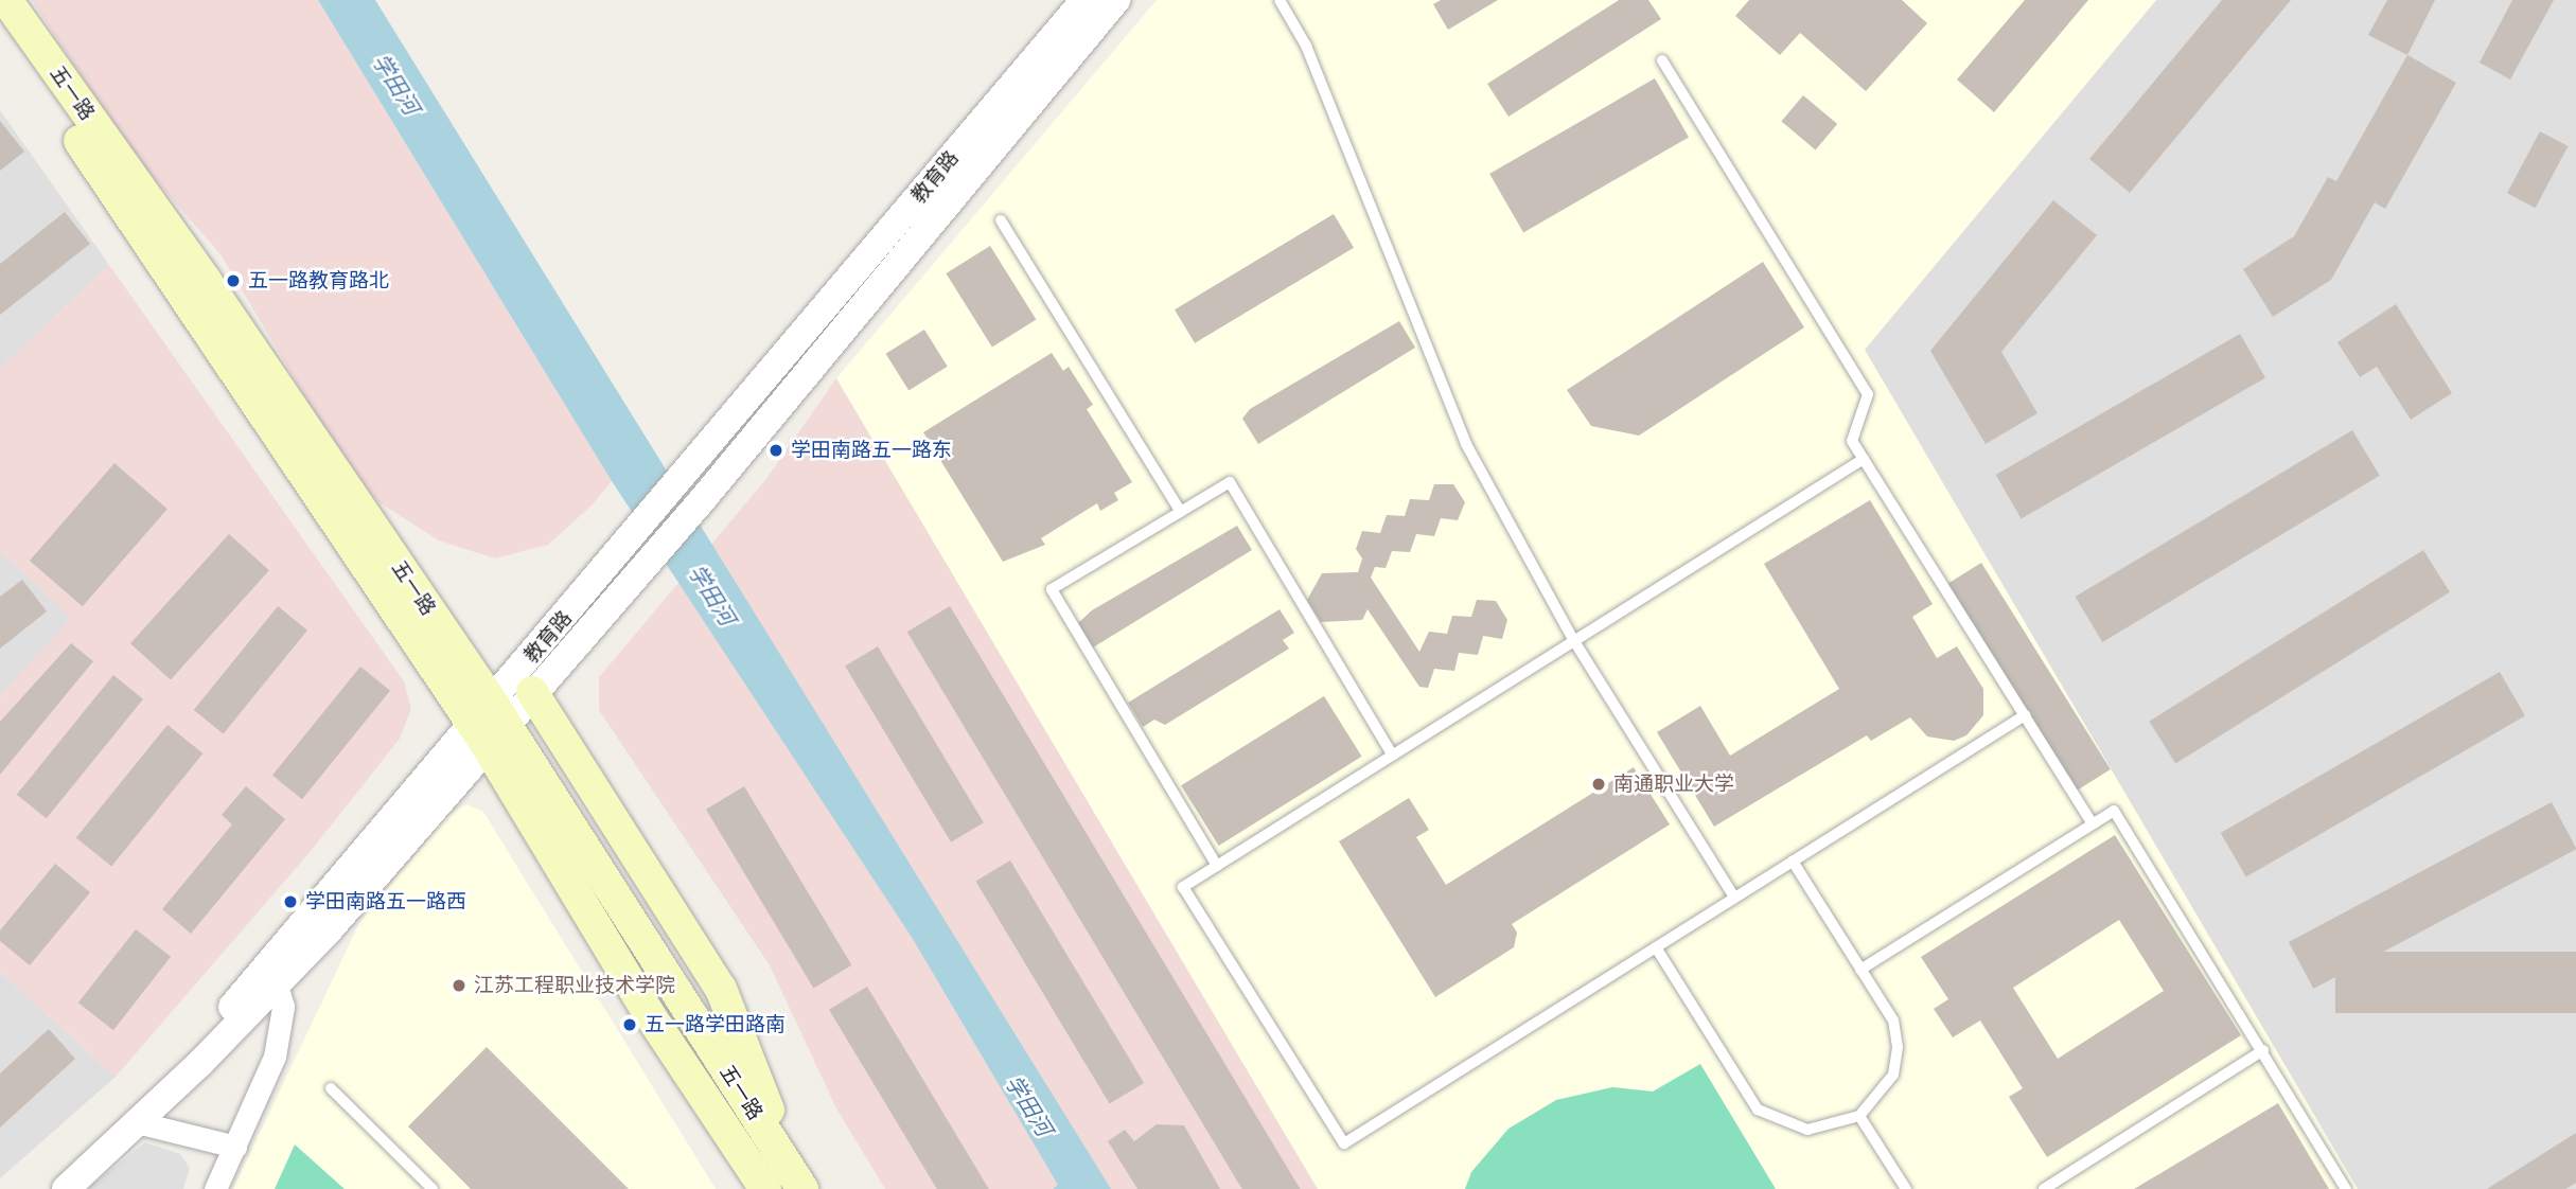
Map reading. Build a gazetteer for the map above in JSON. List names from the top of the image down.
{
  "streets": {
    "main road": ["五一路"],
    "street": ["教育路"]
  },
  "crossings": [
    ["五一路", "教育路"]
  ],
  "water": ["学田河"],
  "places": [
    "五一路教育路北",
    "学田南路五一路东",
    "南通职业大学",
    "学田南路五一路西",
    "江苏工程职业技术学院",
    "五一路学田路南"
  ]
}
